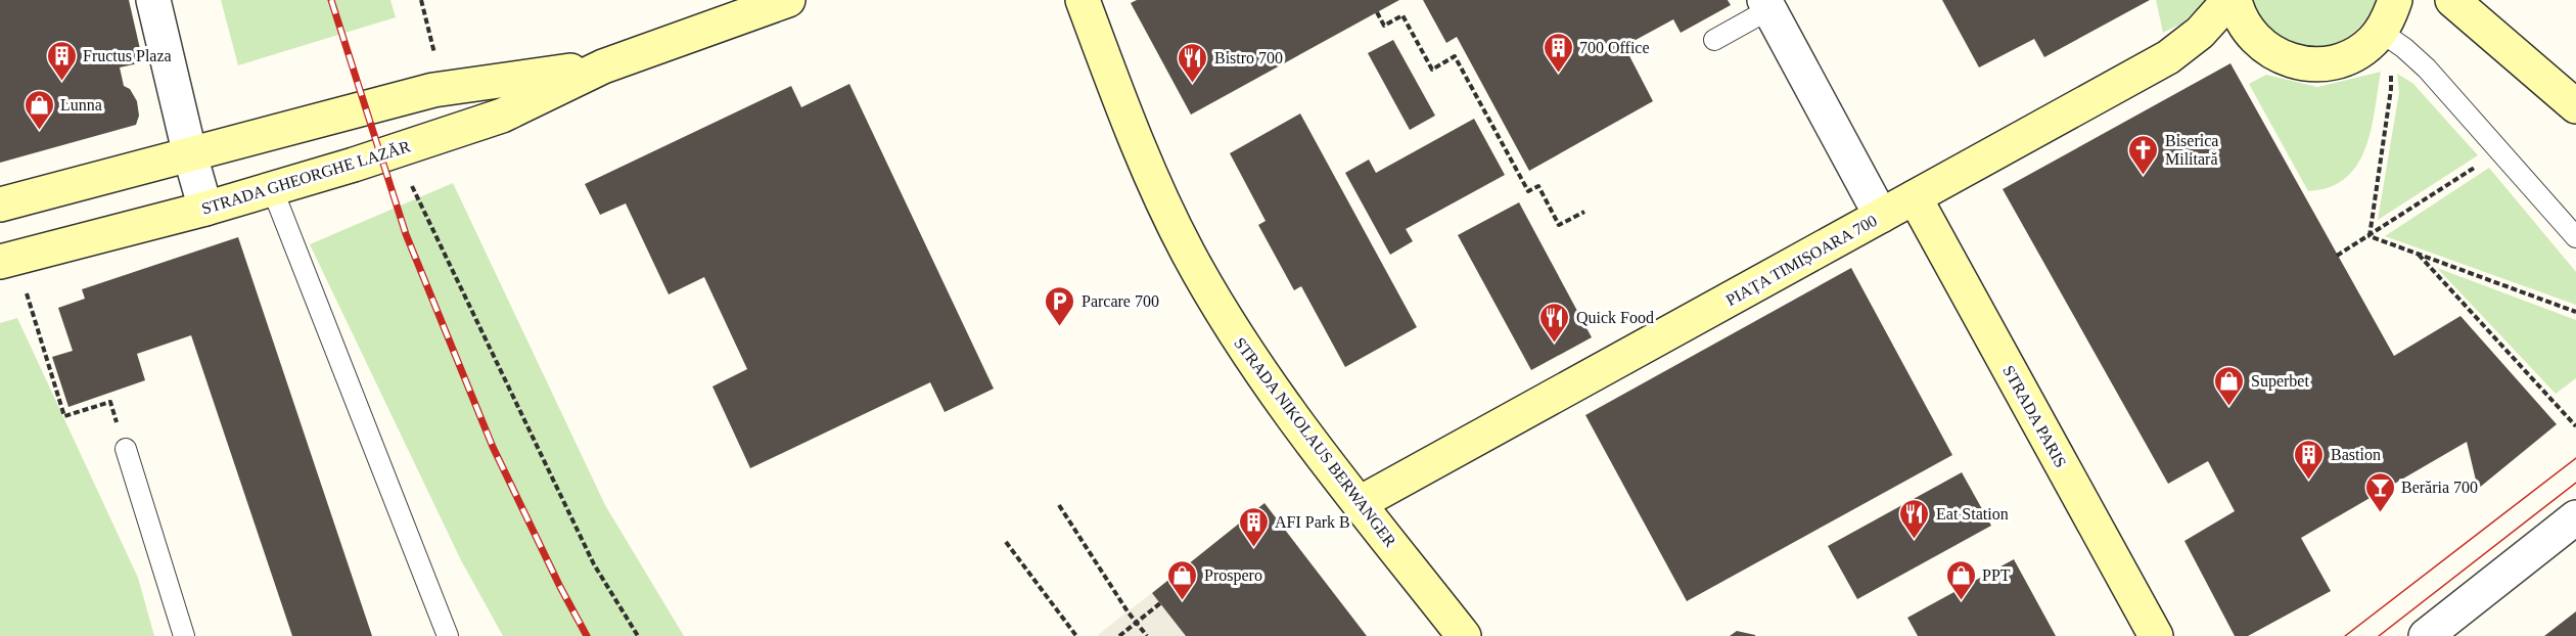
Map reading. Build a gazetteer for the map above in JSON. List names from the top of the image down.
{
  "streets": {
    "main road": [
      "STRADA GHEORGHE LAZĂR",
      "PIAȚA TIMIȘOARA 700",
      "STRADA PARIS",
      "STRADA NIKOLAUS BERWANGER"
    ]
  },
  "crossings": [
    ["PIAȚA TIMIȘOARA 700", "STRADA PARIS"],
    ["PIAȚA TIMIȘOARA 700", "STRADA NIKOLAUS BERWANGER"]
  ],
  "places": {
    "building": [
      "700 Office",
      "Fructus Plaza",
      "Bastion",
      "AFI Park B"
    ],
    "restaurant": ["Bistro 700", "Quick Food", "Eat Station"],
    "shop": [
      "Lunna",
      "Superbet",
      "Prospero",
      "PPT"
    ],
    "church": ["Biserica Militară"],
    "parking": ["Parcare 700"],
    "bar": ["Berăria 700"]
  }
}
